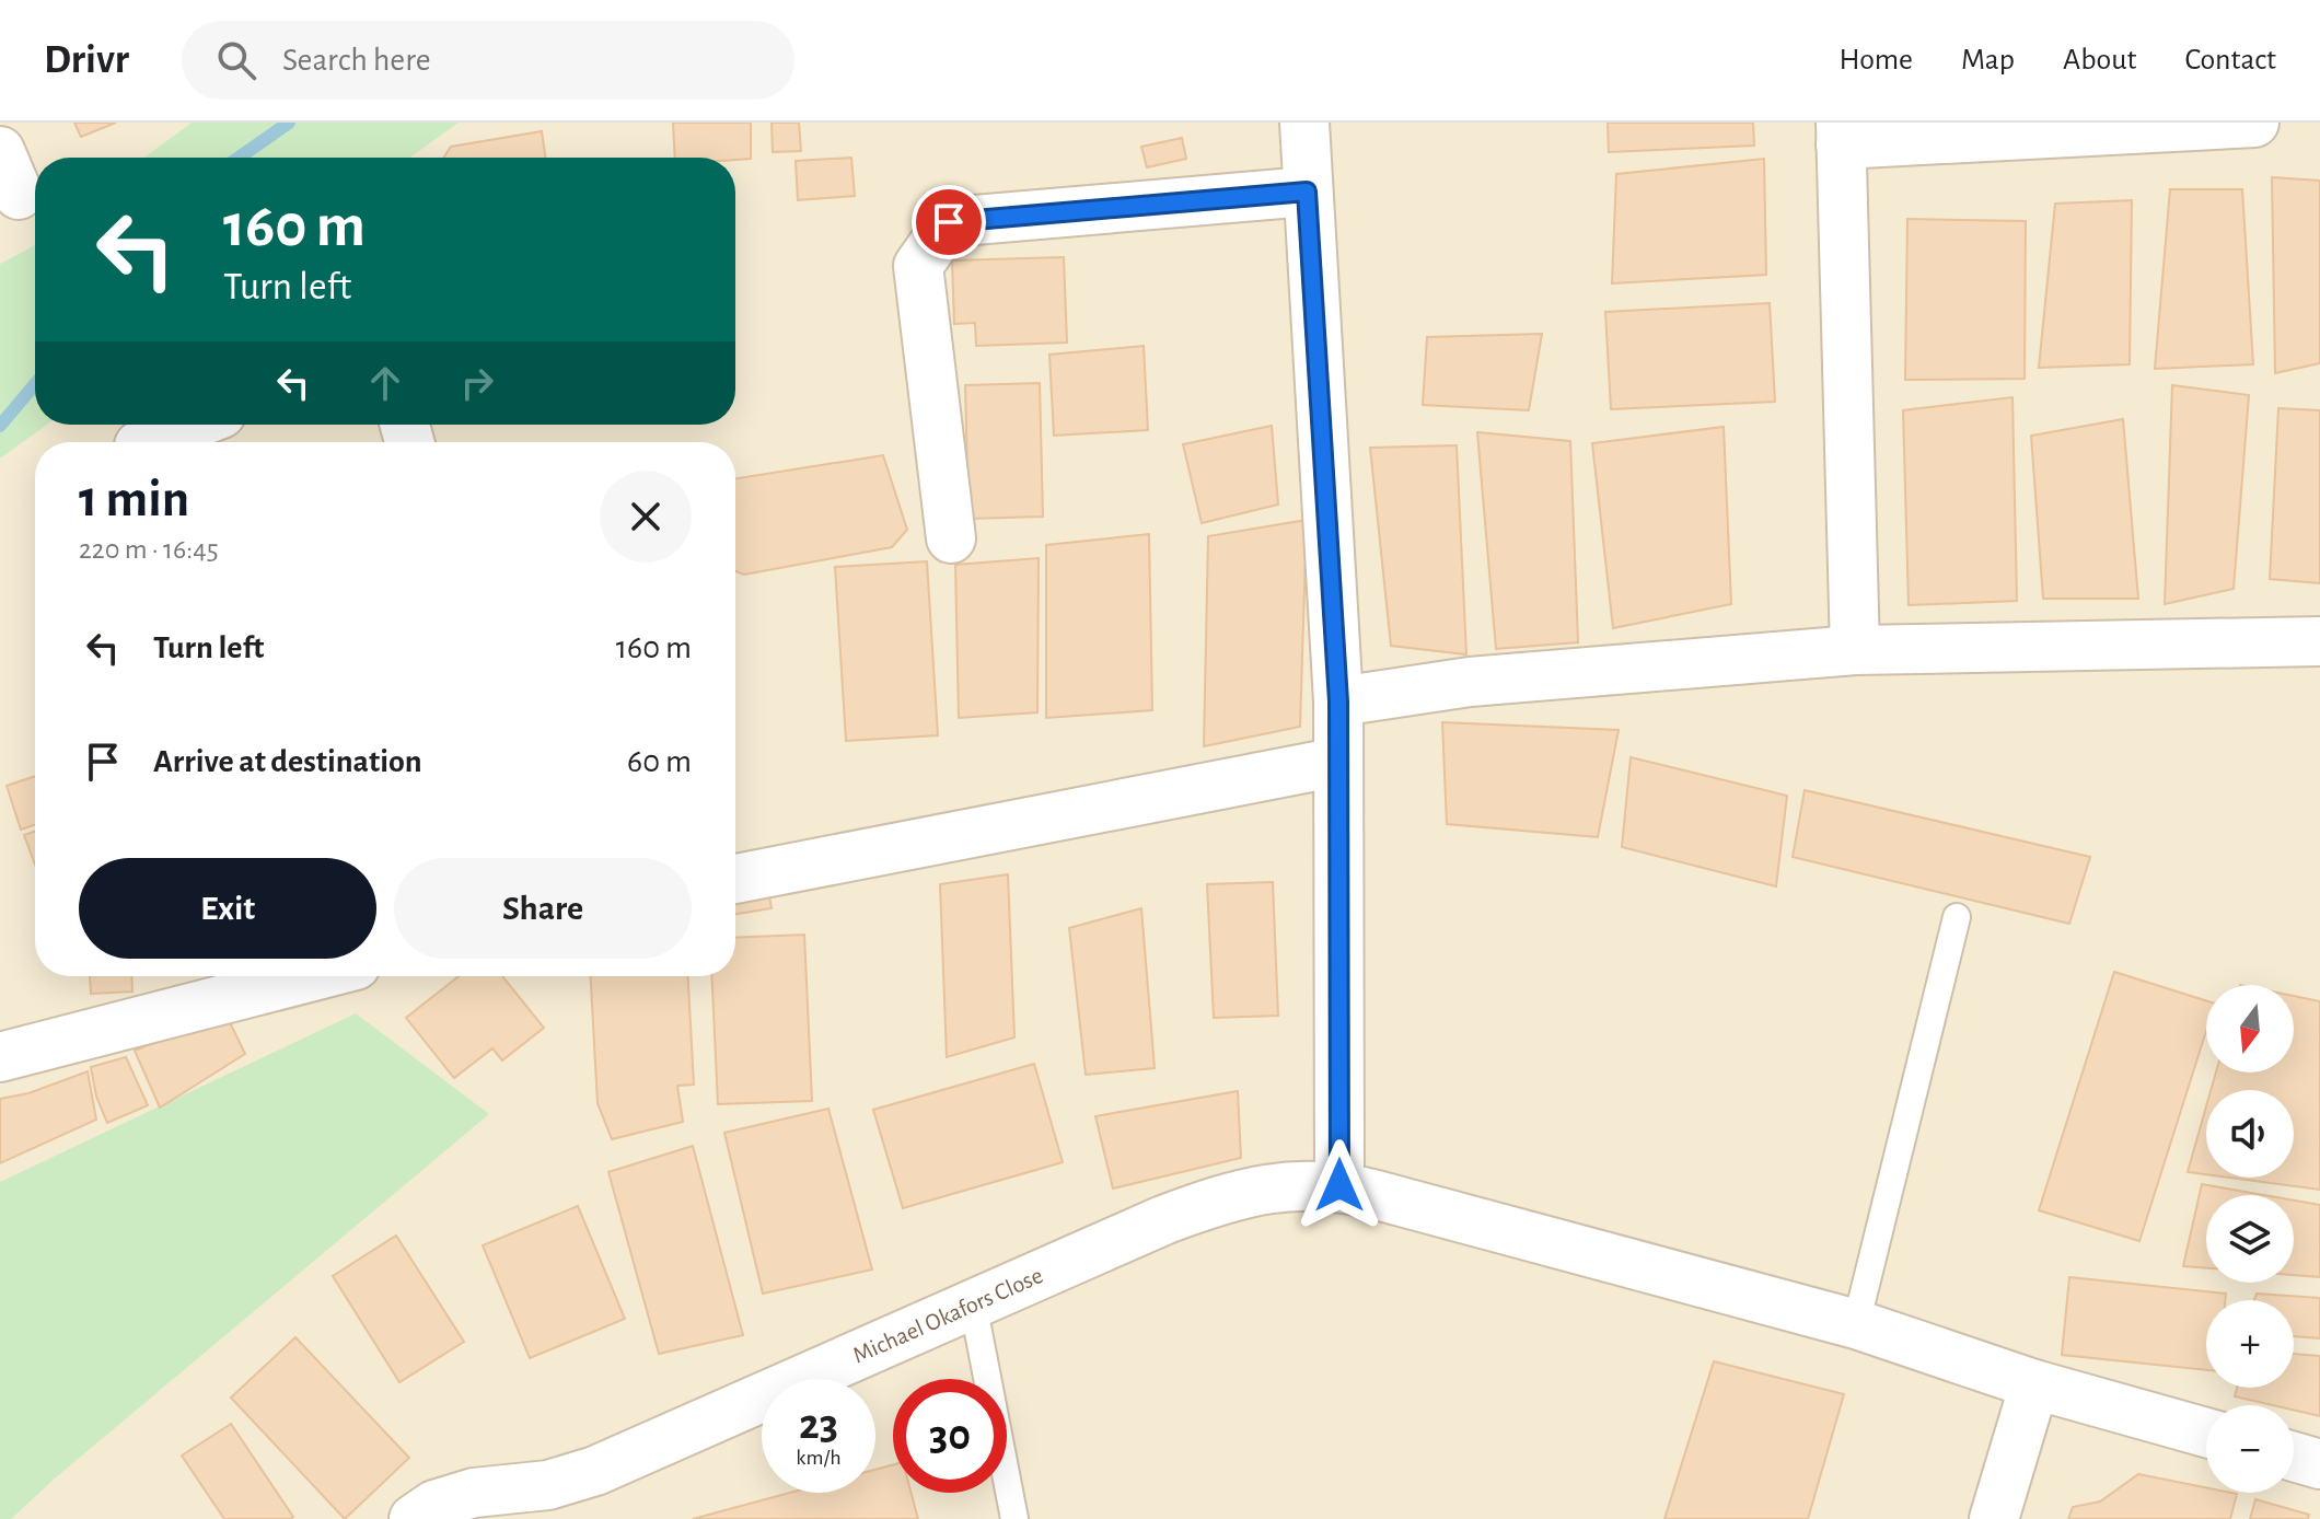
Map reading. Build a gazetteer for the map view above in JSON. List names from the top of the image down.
{
  "streets": {
    "street": ["Michael Okafors Close"]
  },
  "north": "bottom",
  "page": {
    "header": "Drivr",
    "search": "Search here",
    "nav": [
      "Home",
      "Map",
      "About",
      "Contact"
    ],
    "turn": ["160 m", "Turn left"],
    "heading": ["1 min", "220 m · 16:45"],
    "list": [
      {
        "name": "Turn left",
        "value": "160 m"
      },
      {
        "name": "Arrive at destination",
        "value": "60 m"
      }
    ],
    "buttons": ["Exit", "Share"],
    "map_buttons": ["+", "−"],
    "speed": "23 km/h",
    "limit": "30"
  }
}
